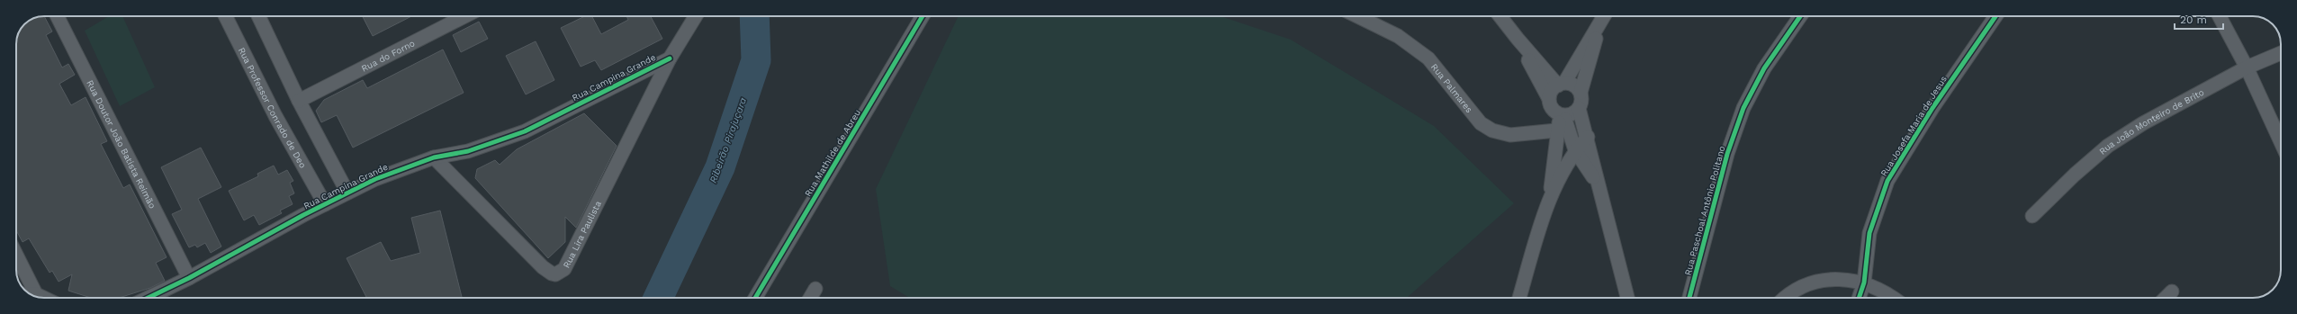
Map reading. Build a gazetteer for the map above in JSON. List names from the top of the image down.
{
  "streets": {
    "street": [
      "Rua do Forno",
      "Rua Campina Grande",
      "Rua Palmares",
      "Rua Professor Conrado de Deo",
      "Rua João Monteiro de Brito",
      "Rua Josefa Maria de Jesus",
      "Rua Doutor João Batista Reimão",
      "Rua Mathilde de Abreu",
      "Rua Paschoal Antônio Politano",
      "Rua Lira Paulista"
    ]
  },
  "crossings": [
    ["Rua Campina Grande", "Rua Professor Conrado de Deo"],
    ["Rua Campina Grande", "Rua Doutor João Batista Reimão"],
    ["Rua Campina Grande", "Rua Lira Paulista"]
  ],
  "water": ["Ribeirão Pirajuçara"],
  "scale_bar": "20 m"
}
